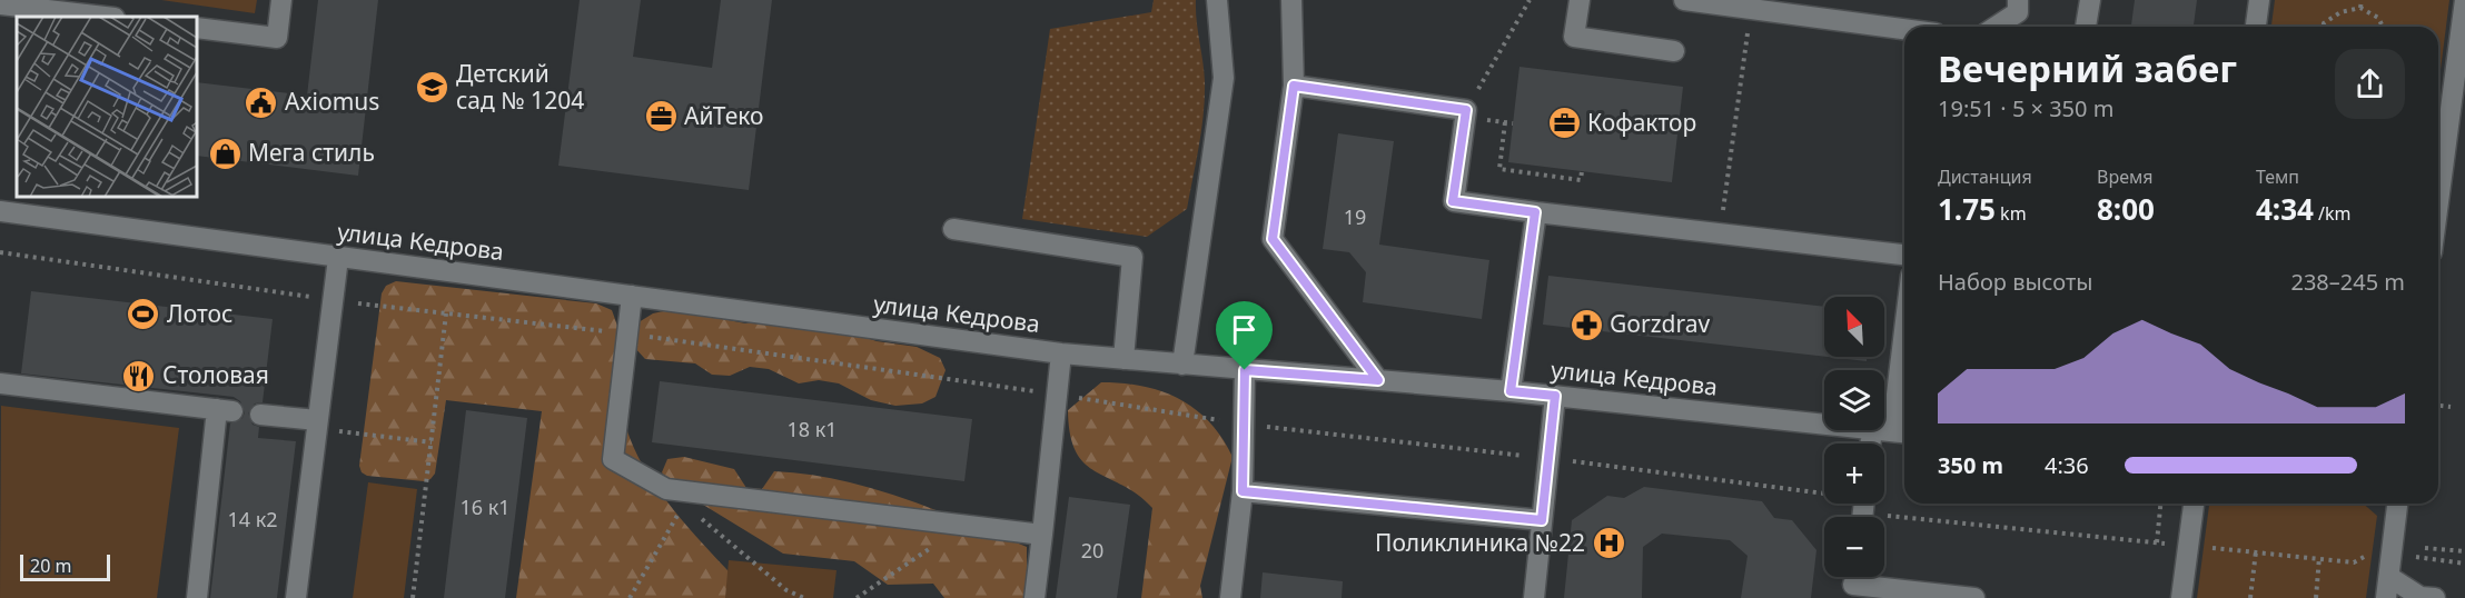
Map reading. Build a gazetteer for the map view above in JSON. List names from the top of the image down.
{
  "streets": {
    "street": ["улица Кедрова"]
  },
  "places": {
    "school or university": ["Детский сад № 1204"],
    "public building": ["Axiomus"],
    "office": ["АйТеко", "Кофактор"],
    "shop": ["Мега стиль"],
    "sports": ["Лотос"],
    "pharmacy": ["Gorzdrav"],
    "restaurant": ["Столовая"],
    "hospital": ["Поликлиника №22"]
  },
  "house_numbers": [
    "19",
    "18 к1",
    "16 к1",
    "14 к2",
    "20"
  ],
  "scale_bar": "20 m",
  "north": "top left",
  "page": {
    "heading": ["Вечерний забег", "19:51 · 5 × 350 m"],
    "stats": [
      ["Дистанция", "1.75 km"],
      ["Время", "8:00"],
      ["Темп", "4:34 /km"]
    ],
    "chart": ["Набор высоты", "238–245 m"],
    "map_buttons": ["+", "−"],
    "list": [
      {
        "name": "350 m",
        "note": "4:36"
      }
    ],
    "scale": "20 m"
  }
}
